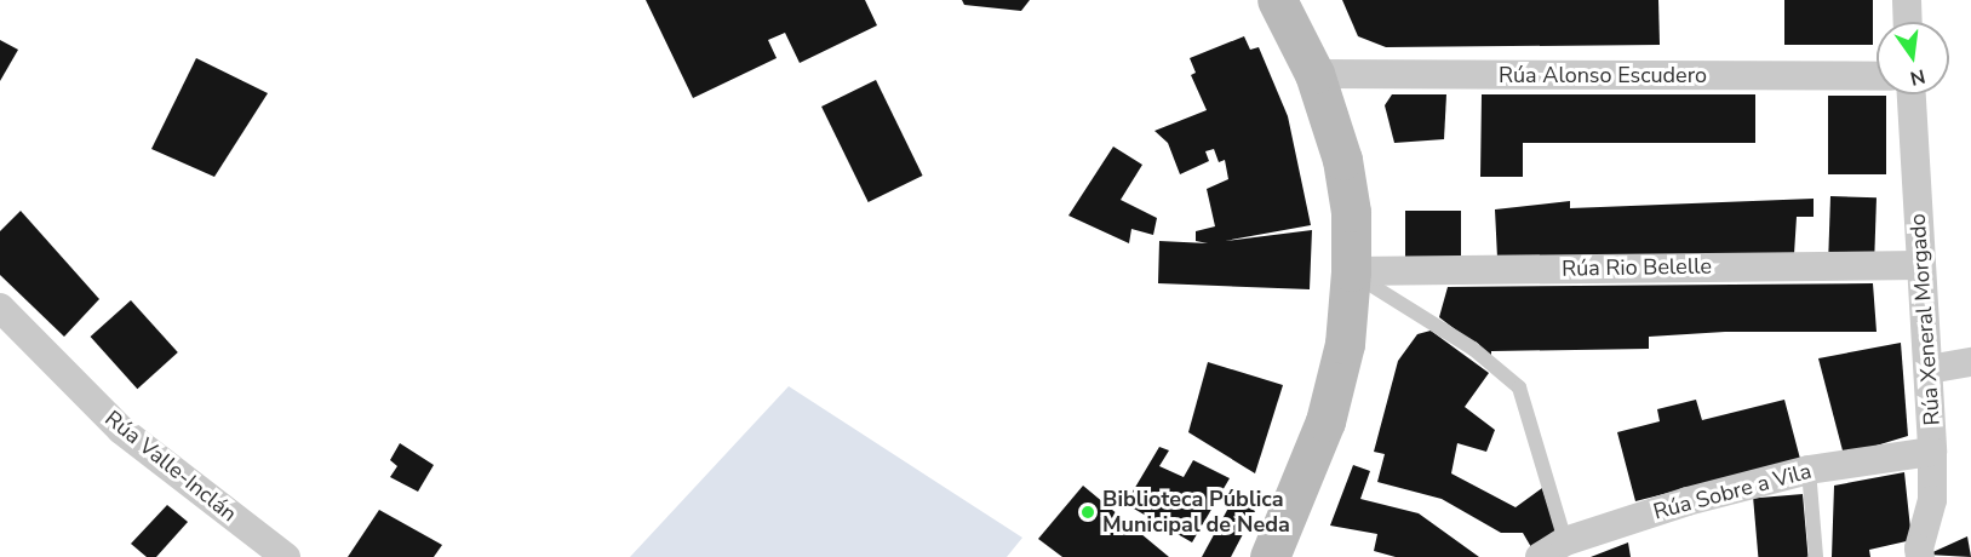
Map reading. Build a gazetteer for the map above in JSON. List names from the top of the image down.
{
  "streets": {
    "street": [
      "Rúa Alonso Escudero",
      "Rúa Rio Belelle",
      "Rúa Xeneral Morgado",
      "Rúa Valle-Inclán",
      "Rúa Sobre a Vila"
    ]
  },
  "crossings": [
    ["Rúa Rio Belelle", "Rúa Xeneral Morgado"],
    ["Rúa Xeneral Morgado", "Rúa Sobre a Vila"]
  ],
  "places": ["Biblioteca Pública Municipal de Neda"],
  "north": "bottom"
}
